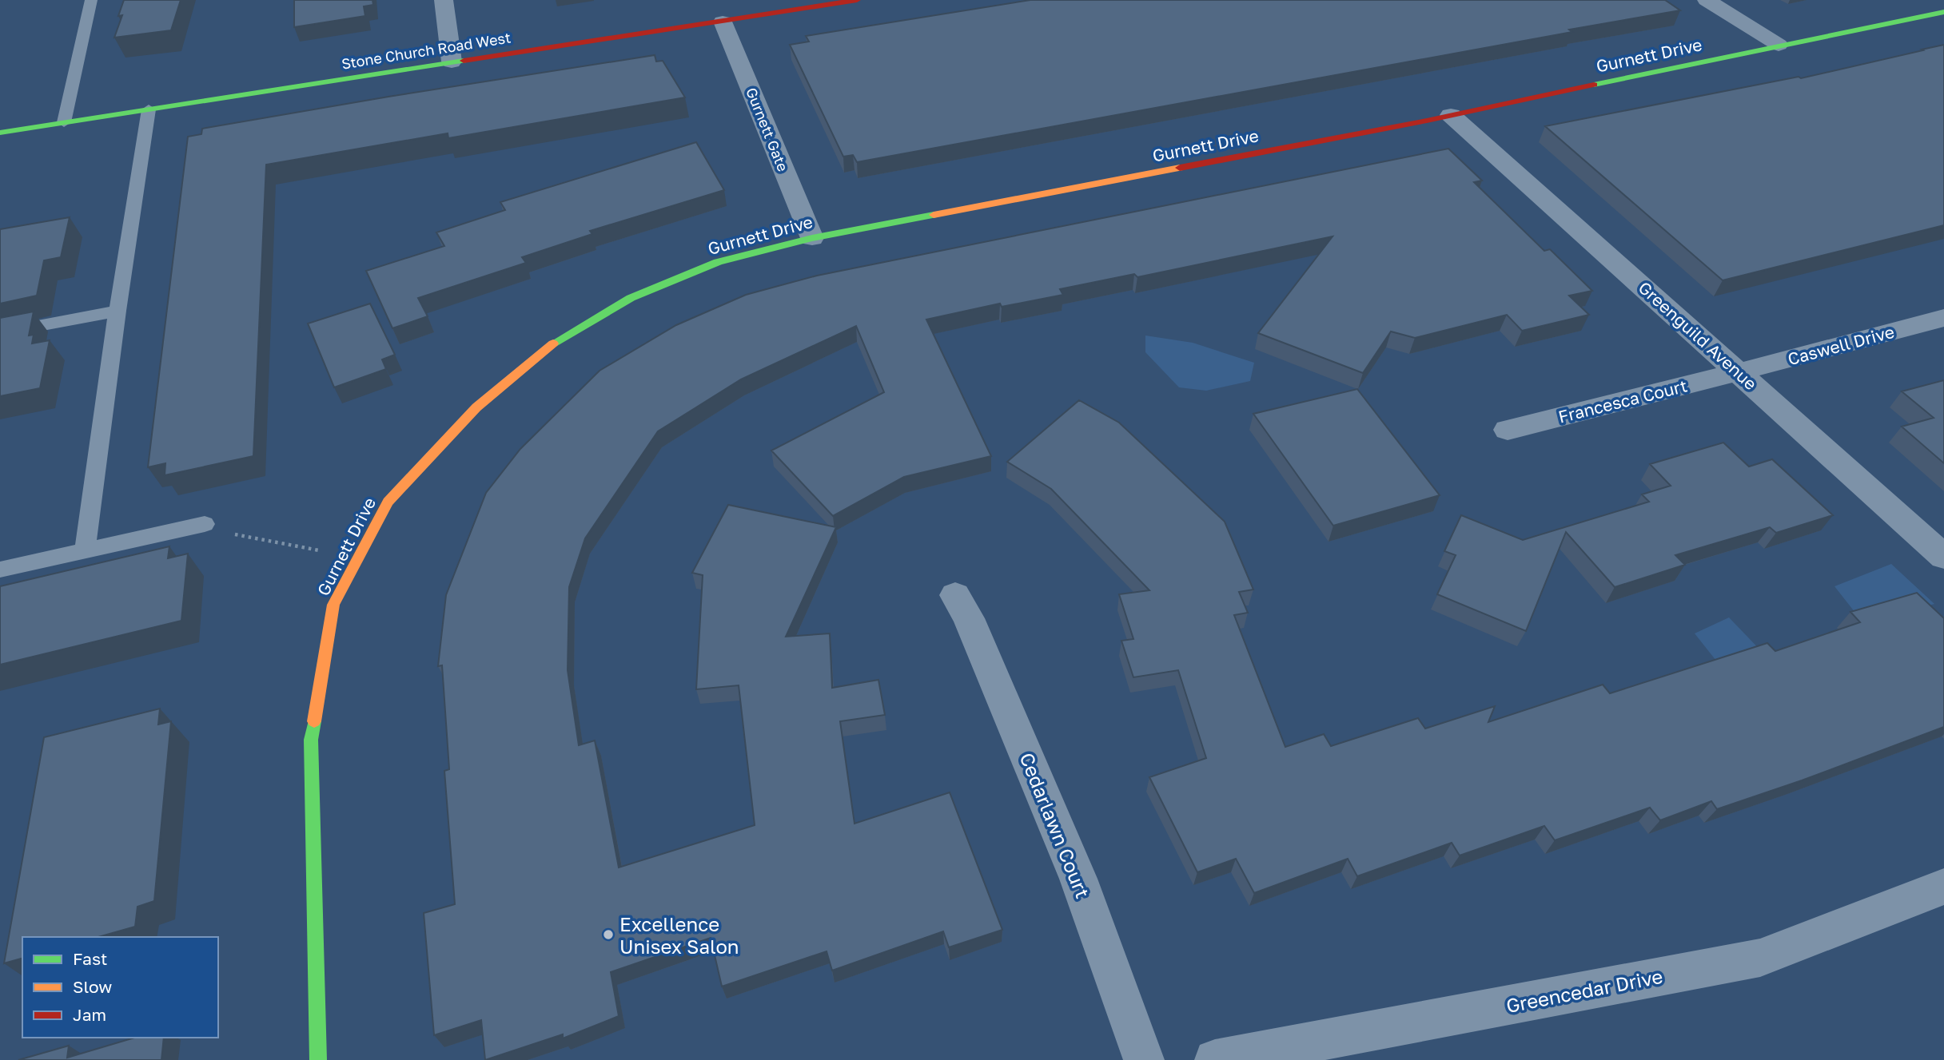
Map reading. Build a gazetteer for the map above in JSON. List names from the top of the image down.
{
  "streets": {
    "street": [
      "Stone Church Road West",
      "Gurnett Drive",
      "Gurnett Gate",
      "Greenguild Avenue",
      "Caswell Drive",
      "Francesca Court",
      "Cedarlawn Court",
      "Greencedar Drive"
    ]
  },
  "crossings": [
    ["Stone Church Road West", "Gurnett Gate"],
    ["Gurnett Drive", "Gurnett Gate"],
    ["Gurnett Drive", "Greenguild Avenue"],
    ["Greenguild Avenue", "Caswell Drive"],
    ["Greenguild Avenue", "Francesca Court"],
    ["Caswell Drive", "Francesca Court"]
  ],
  "places": ["Excellence Unisex Salon"],
  "legend": ["Fast", "Slow", "Jam"]
}
